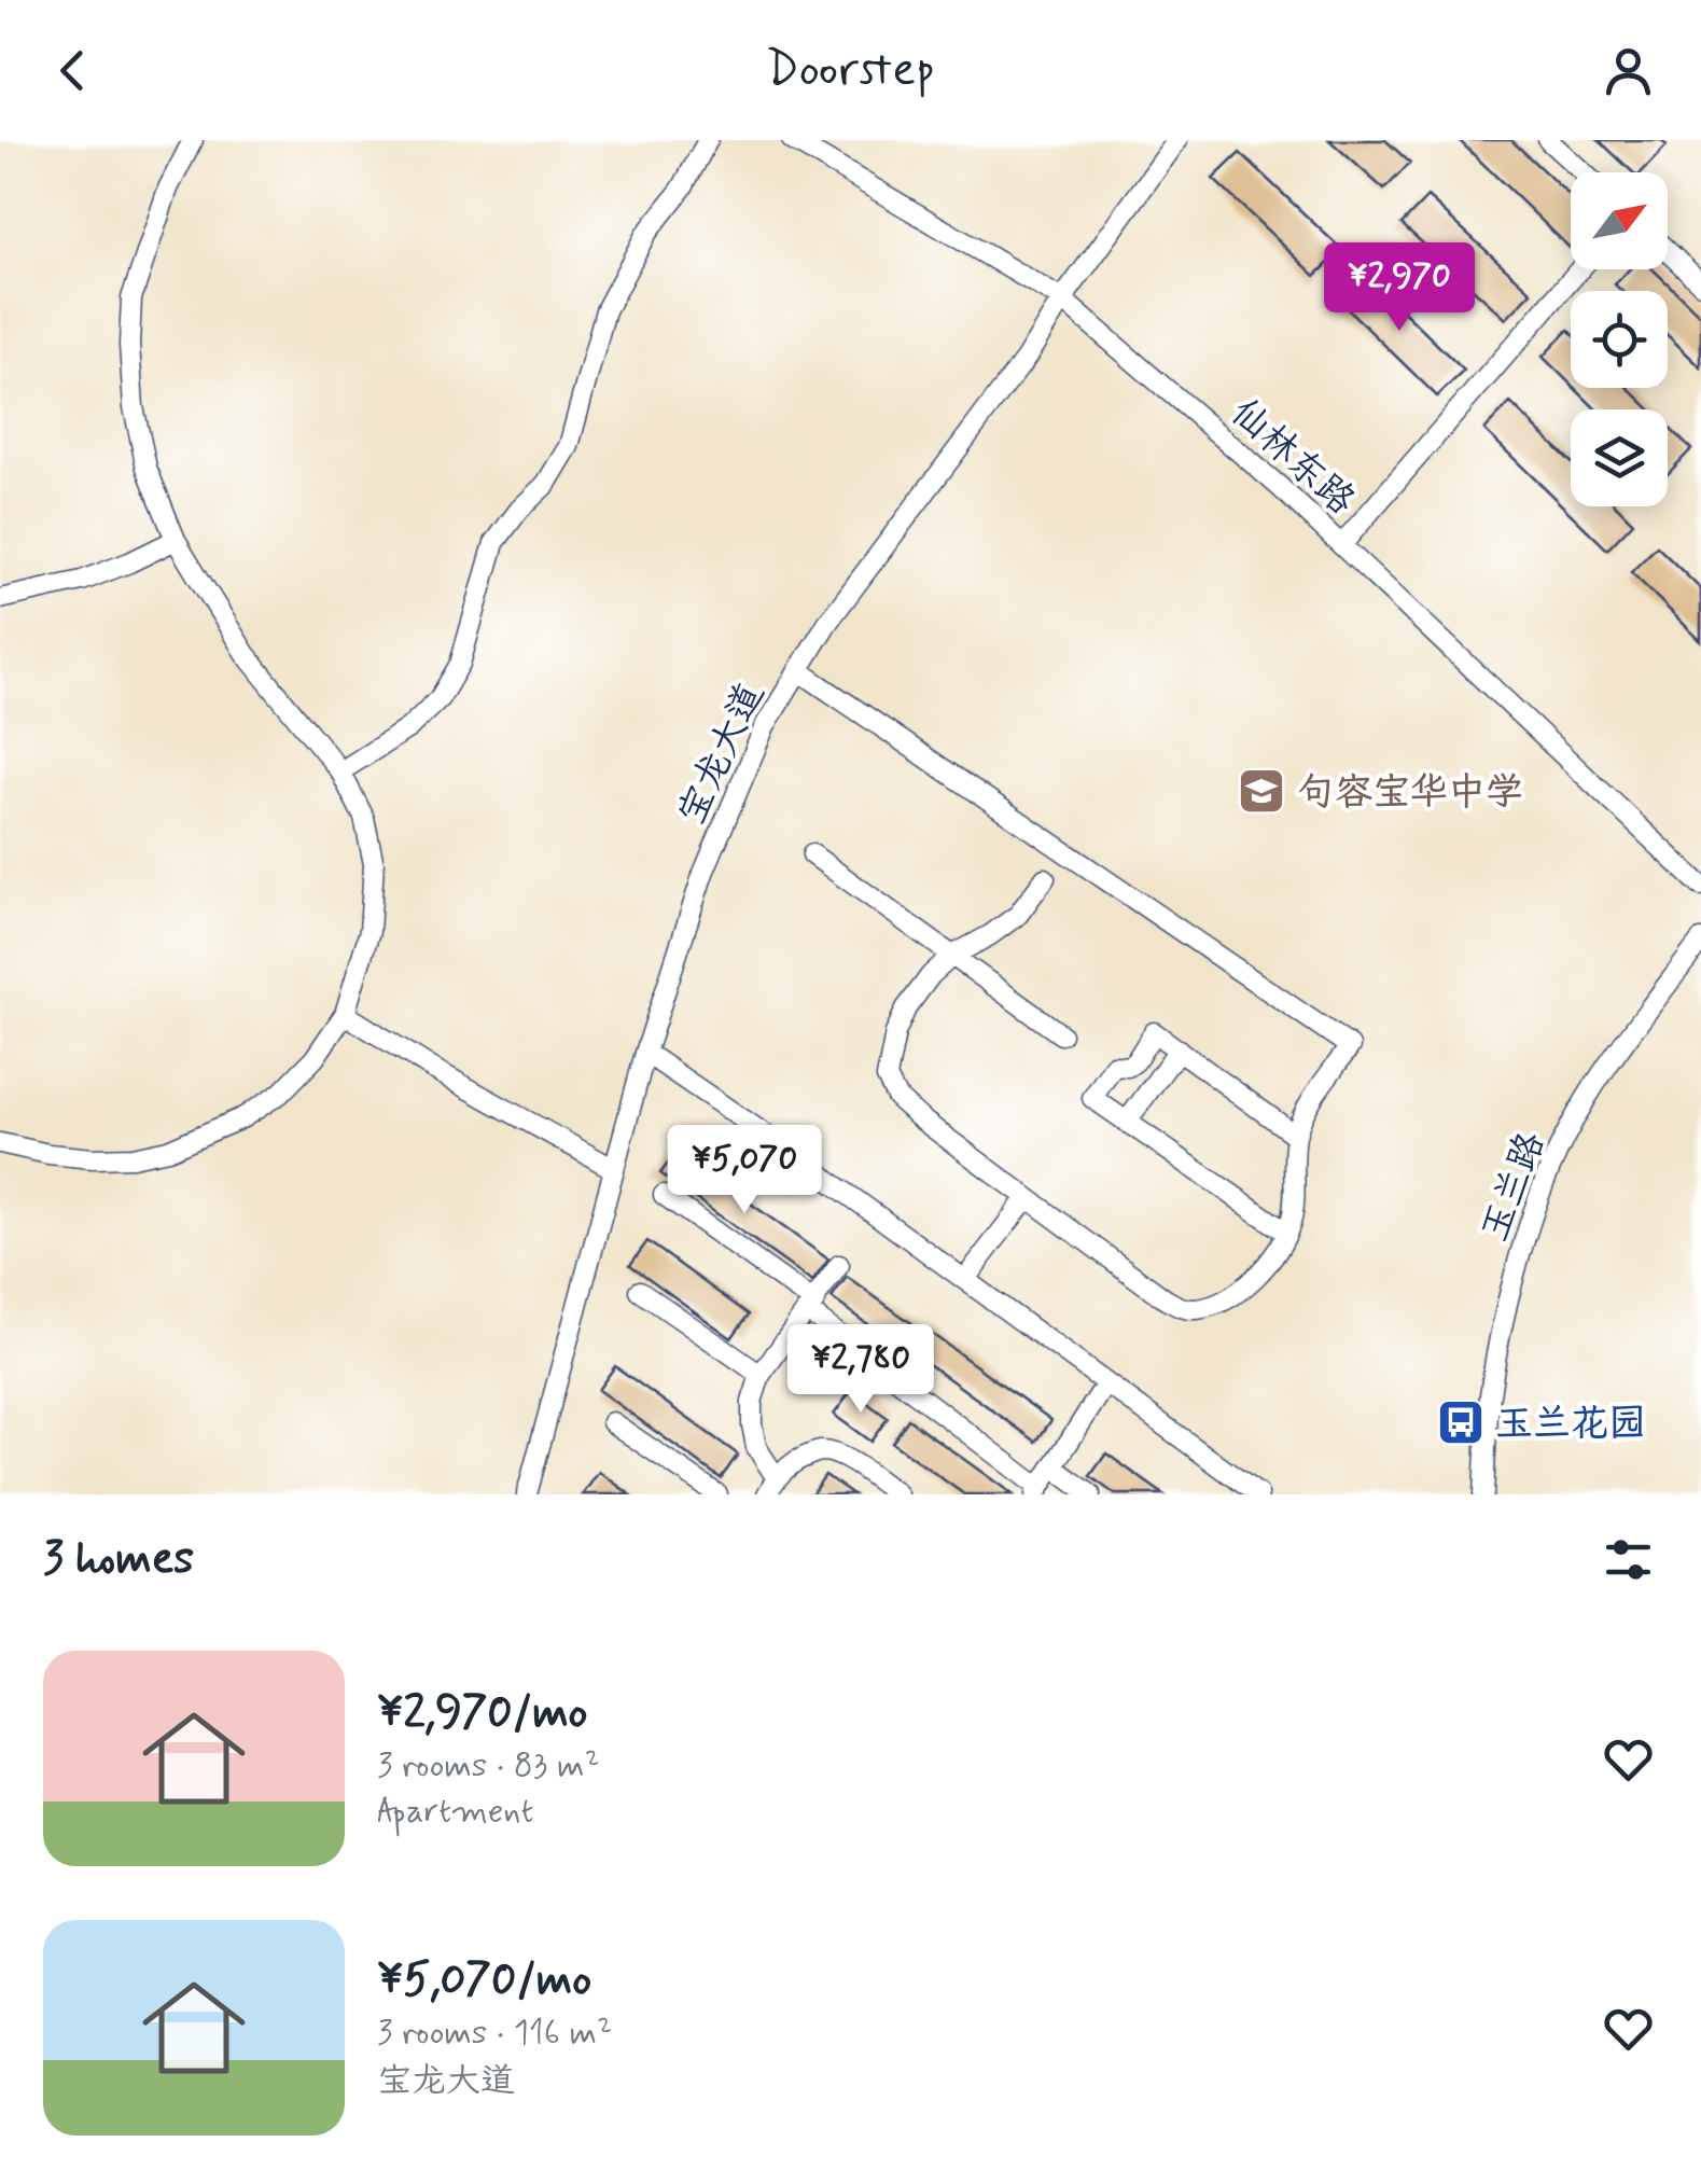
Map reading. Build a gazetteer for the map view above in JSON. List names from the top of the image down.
{
  "streets": {
    "street": ["仙林东路", "宝龙大道", "玉兰路"]
  },
  "crossings": [
    ["仙林东路", "宝龙大道"]
  ],
  "places": {
    "school or university": ["句容宝华中学"],
    "bus stop": ["玉兰花园"]
  },
  "north": "top right",
  "page": {
    "header": "Doorstep",
    "price": ["¥2,970", "¥5,070", "¥2,780"],
    "heading": "3 homes",
    "list": [
      {
        "name": "¥2,970/mo",
        "note": "3 rooms · 83 m² · Apartment"
      },
      {
        "name": "¥5,070/mo",
        "note": "3 rooms · 116 m² · 宝龙大道"
      }
    ]
  }
}
